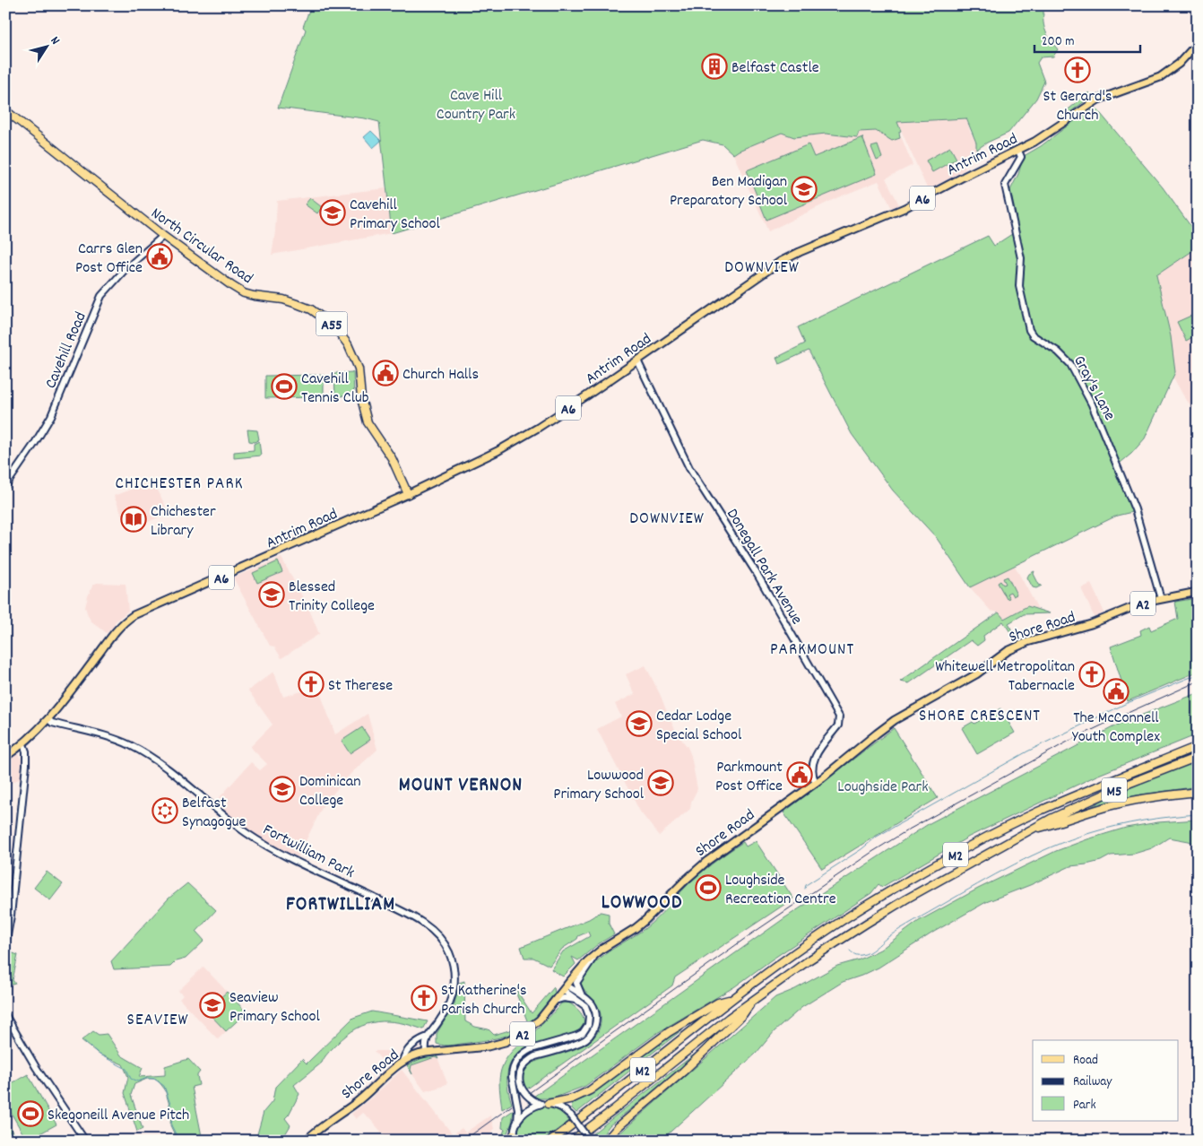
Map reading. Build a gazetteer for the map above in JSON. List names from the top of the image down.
{
  "streets": {
    "highway": [
      "North Circular Road",
      "A55",
      "M5",
      "M2"
    ],
    "main road": [
      "Antrim Road",
      "A6",
      "A2",
      "Shore Road"
    ],
    "street": [
      "Cavehill Road",
      "Gray's Lane",
      "Donegall Park Avenue",
      "Fortwilliam Park"
    ]
  },
  "crossings": [
    ["Antrim Road", "North Circular Road"],
    ["Antrim Road", "Gray's Lane"],
    ["Antrim Road", "Donegall Park Avenue"],
    ["Antrim Road", "Fortwilliam Park"],
    ["North Circular Road", "Cavehill Road"],
    ["Gray's Lane", "Shore Road"],
    ["Donegall Park Avenue", "Shore Road"],
    ["Shore Road", "Fortwilliam Park"],
    ["M5", "M2"]
  ],
  "districts": [
    "DOWNVIEW",
    "CHICHESTER PARK",
    "DOWNVIEW",
    "PARKMOUNT",
    "SHORE CRESCENT",
    "MOUNT VERNON",
    "LOWWOOD",
    "FORTWILLIAM",
    "SEAVIEW"
  ],
  "parks": ["Cave Hill Country Park", "Loughside Park"],
  "places": {
    "building": ["Belfast Castle"],
    "church": [
      "St Gerard's Church",
      "Whitewell Metropolitan Tabernacle",
      "St Therese",
      "St Katherine's Parish Church"
    ],
    "school or university": [
      "Ben Madigan Preparatory School",
      "Cavehill Primary School",
      "Blessed Trinity College",
      "Cedar Lodge Special School",
      "Lowwood Primary School",
      "Dominican College",
      "Seaview Primary School"
    ],
    "public building": [
      "Carrs Glen Post Office",
      "Church Halls",
      "The McConnell Youth Complex",
      "Parkmount Post Office"
    ],
    "sports": ["Cavehill Tennis Club", "Loughside Recreation Centre", "Skegoneill Avenue Pitch"],
    "library": ["Chichester Library"],
    "synagogue": ["Belfast Synagogue"]
  },
  "legend": ["Road", "Railway", "Park"],
  "scale_bar": "200 m",
  "north": "top right"
}
